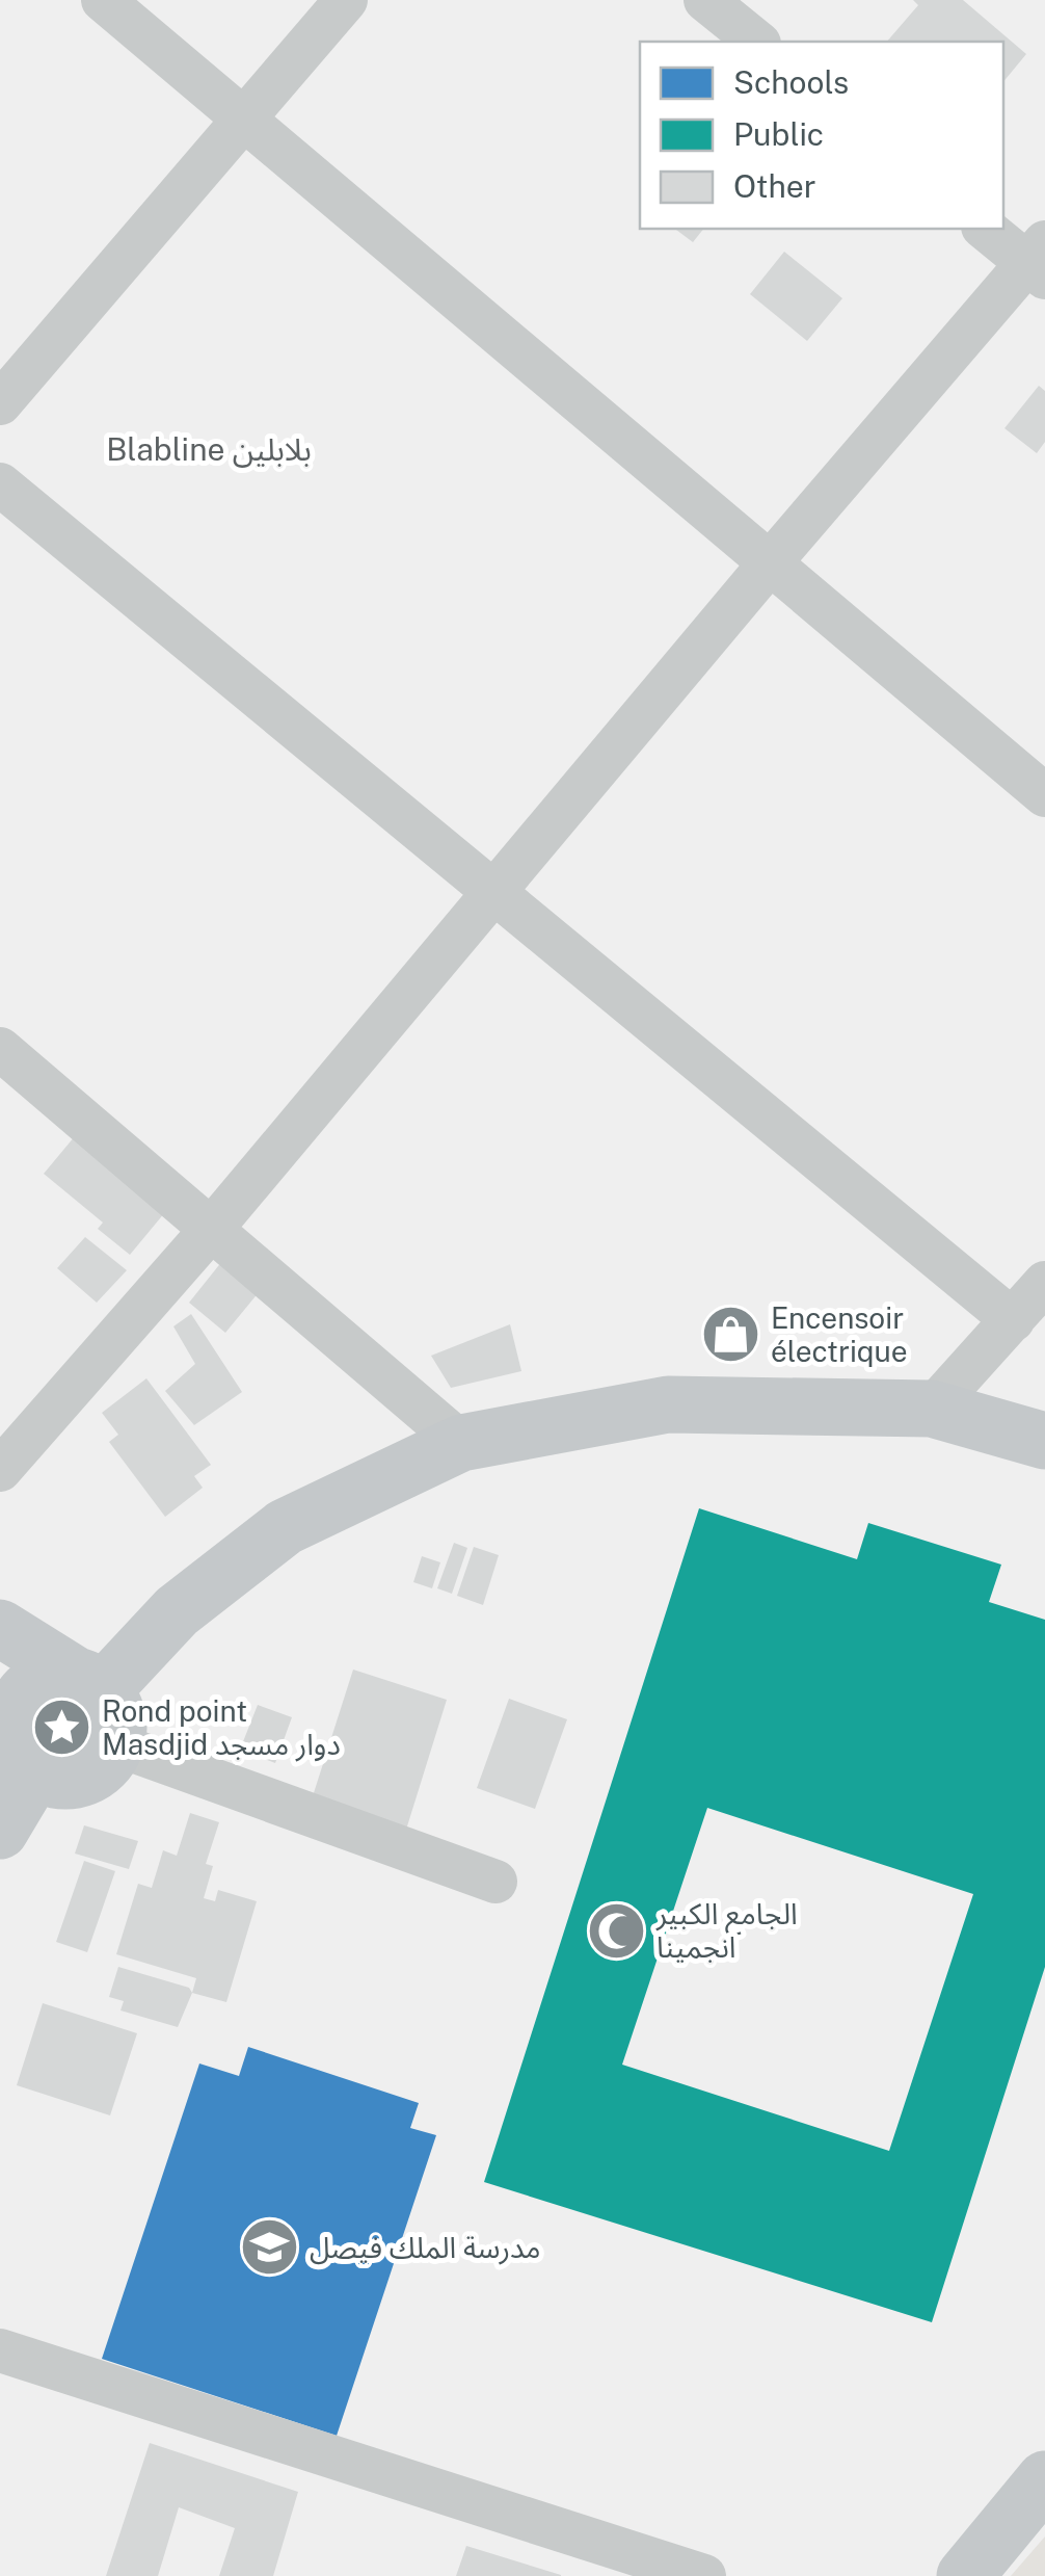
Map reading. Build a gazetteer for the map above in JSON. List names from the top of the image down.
{
  "districts": ["Blabline بلابلين"],
  "places": {
    "shop": ["Encensoir électrique"],
    "place": ["Rond point Masdjid دوار مسجد"],
    "mosque": ["الجامع الكبير انجمينا"],
    "school or university": ["مدرسة الملك فيصل"]
  },
  "legend": ["Schools", "Public", "Other"]
}
